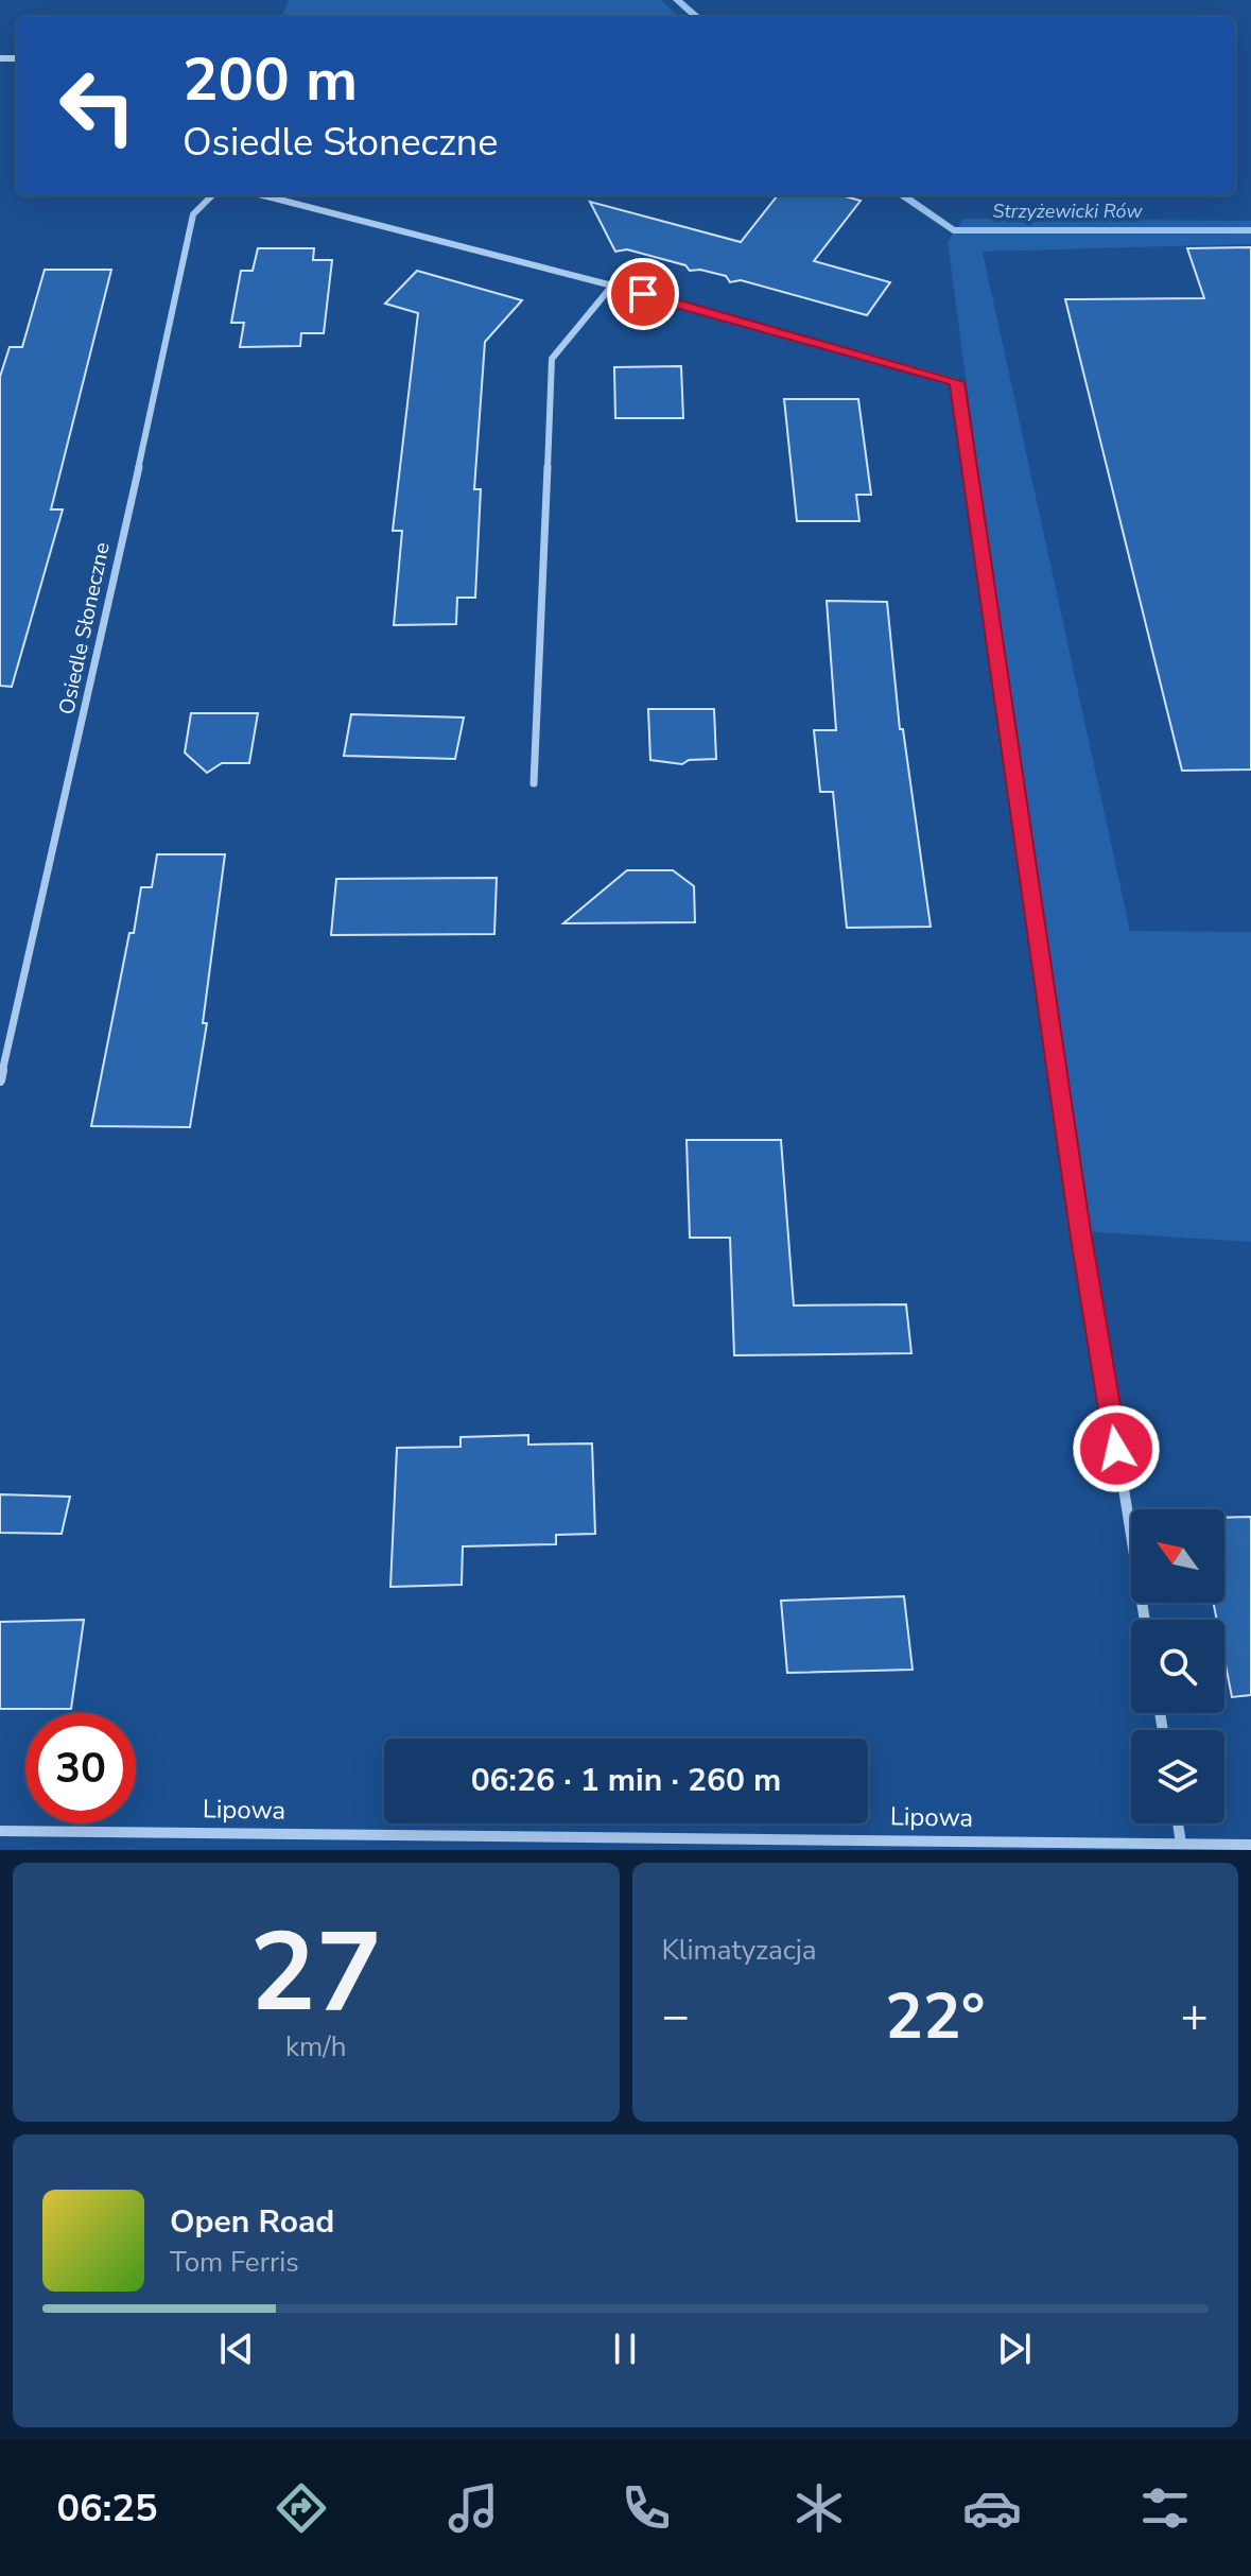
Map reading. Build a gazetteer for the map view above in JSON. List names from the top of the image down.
{
  "streets": {
    "street": ["Osiedle Słoneczne", "Lipowa"]
  },
  "water": ["Strzyżewicki Rów"],
  "north": "top left",
  "page": {
    "turn": ["200 m", "Osiedle Słoneczne"],
    "limit": "30",
    "trip": "06:26 · 1 min · 260 m",
    "tile": [
      ["27", "km/h"],
      "Klimatyzacja"
    ],
    "heat": ["−", "22°", "+"],
    "song": ["Open Road", "Tom Ferris"],
    "tabs": "06:25"
  }
}
